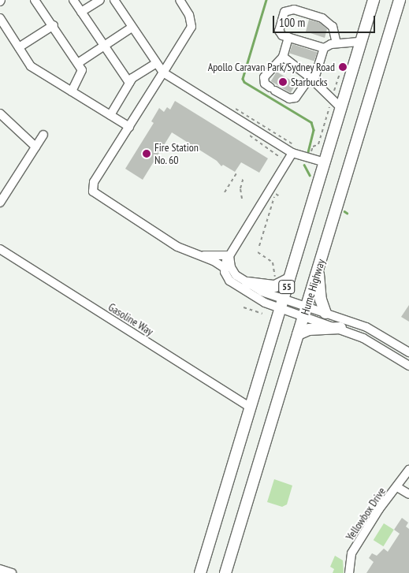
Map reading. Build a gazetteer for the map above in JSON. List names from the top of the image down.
{
  "streets": {
    "highway": ["55", "Hume Highway"],
    "street": ["Gasoline Way", "Yellowbox Drive"]
  },
  "crossings": [
    ["55", "Gasoline Way"]
  ],
  "places": ["Apollo Caravan Park/Sydney Road", "Starbucks", "Fire Station No. 60"],
  "scale_bar": "100 m"
}
